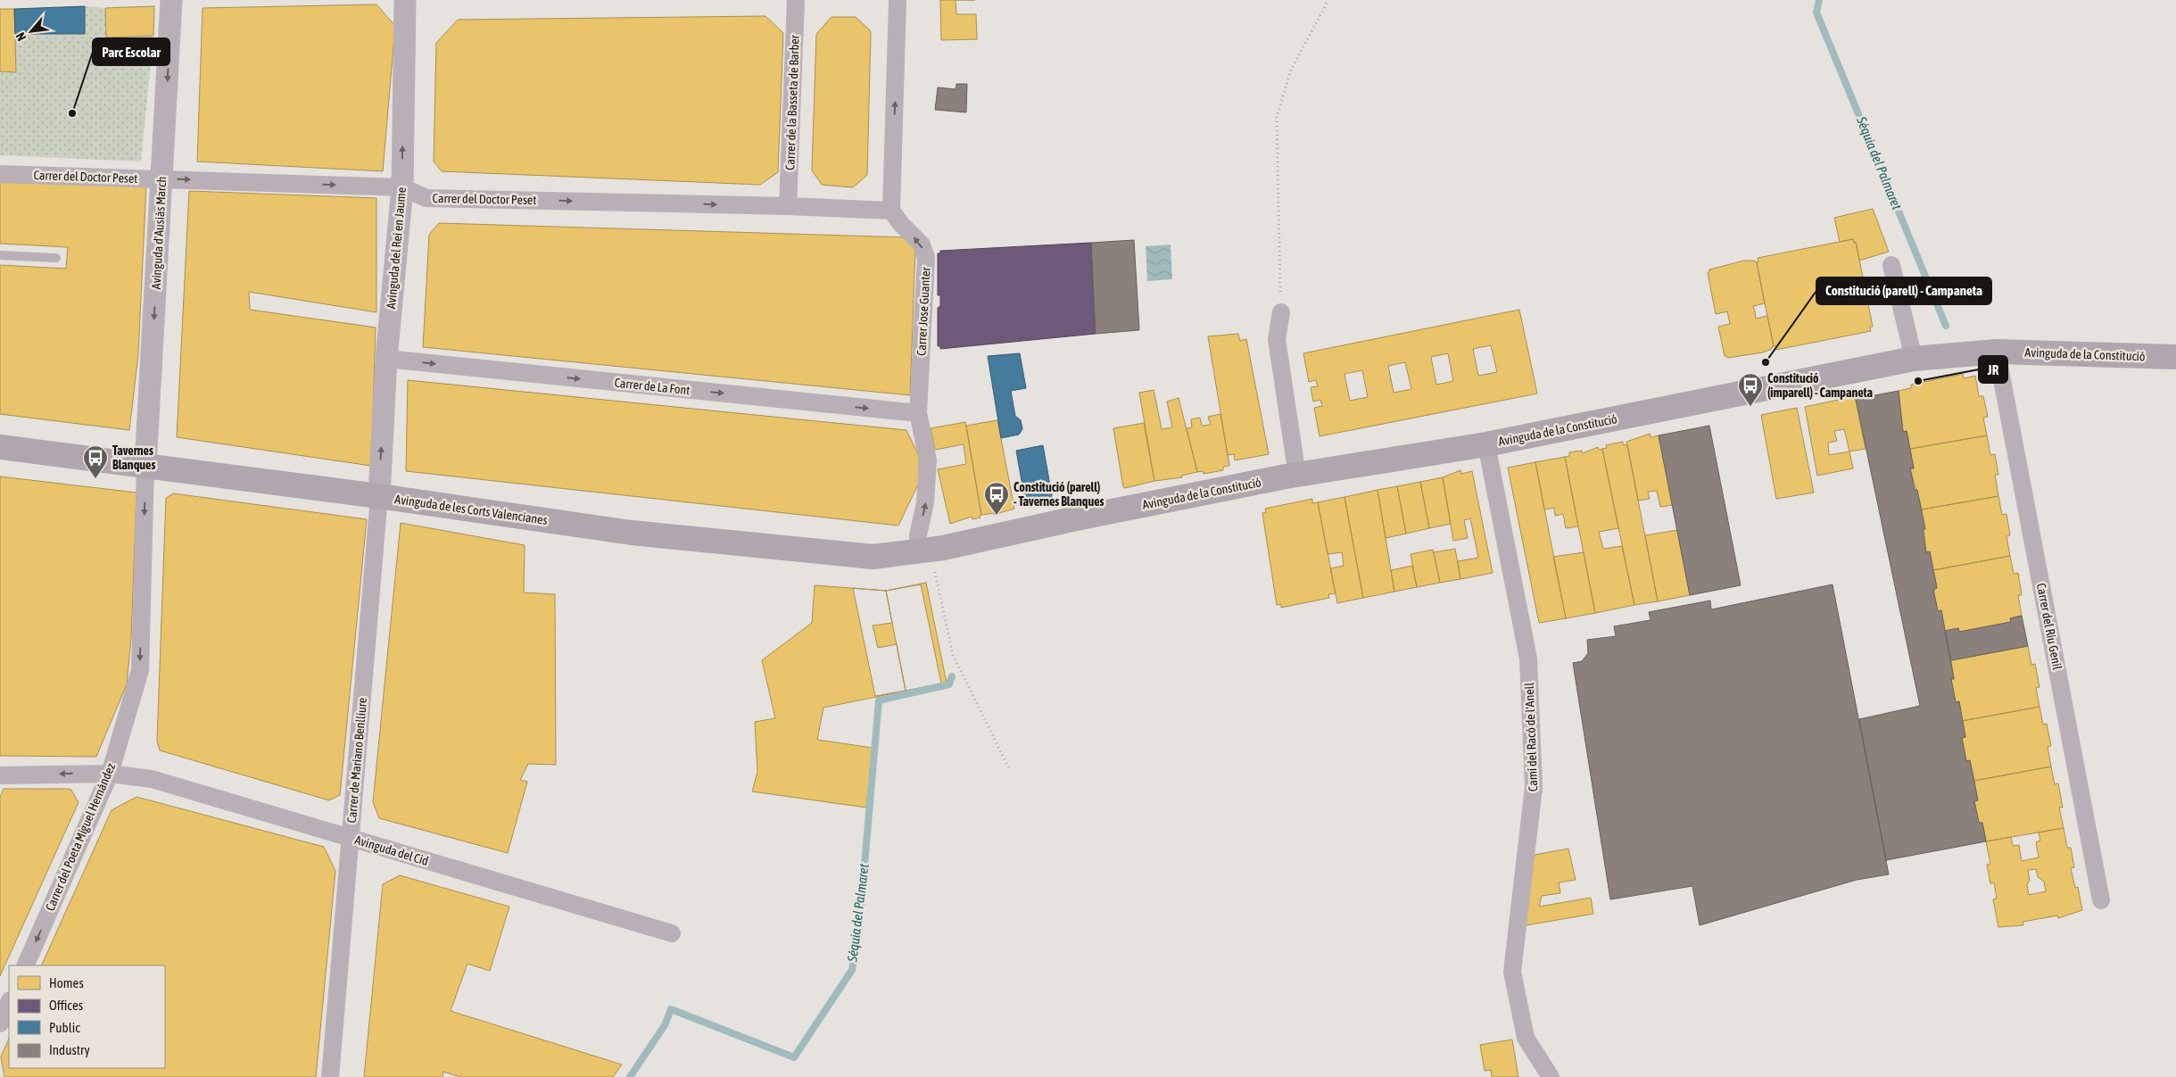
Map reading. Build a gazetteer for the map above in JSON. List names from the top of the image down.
{
  "streets": {
    "main road": ["Avinguda de la Constitució", "Avinguda de les Corts Valencianes"],
    "street": [
      "Carrer de la Basseta de Barber",
      "Carrer del Doctor Peset",
      "Avinguda d'Ausiàs March",
      "Avinguda del Rei en Jaume",
      "Carrer Jose Guanter",
      "Carrer de La Font",
      "Carrer del Riu Genil",
      "Camí del Racó de l'Anell",
      "Carrer de Mariano Benlliure",
      "Carrer del Poeta Miguel Hernández",
      "Avinguda del Cid"
    ]
  },
  "crossings": [
    ["Carrer de la Basseta de Barber", "Carrer del Doctor Peset"],
    ["Carrer del Doctor Peset", "Avinguda d'Ausiàs March"],
    ["Carrer del Doctor Peset", "Avinguda del Rei en Jaume"],
    ["Carrer del Doctor Peset", "Carrer Jose Guanter"],
    ["Avinguda d'Ausiàs March", "Avinguda de les Corts Valencianes"],
    ["Avinguda d'Ausiàs March", "Carrer del Poeta Miguel Hernández"],
    ["Avinguda del Rei en Jaume", "Carrer de La Font"],
    ["Avinguda del Rei en Jaume", "Avinguda de les Corts Valencianes"],
    ["Avinguda del Rei en Jaume", "Carrer de Mariano Benlliure"],
    ["Carrer Jose Guanter", "Avinguda de la Constitució"],
    ["Carrer Jose Guanter", "Carrer de La Font"],
    ["Carrer Jose Guanter", "Avinguda de les Corts Valencianes"],
    ["Avinguda de la Constitució", "Avinguda de les Corts Valencianes"],
    ["Avinguda de la Constitució", "Carrer del Riu Genil"],
    ["Avinguda de la Constitució", "Camí del Racó de l'Anell"],
    ["Avinguda de les Corts Valencianes", "Carrer de Mariano Benlliure"],
    ["Avinguda de les Corts Valencianes", "Carrer del Poeta Miguel Hernández"],
    ["Carrer de Mariano Benlliure", "Avinguda del Cid"],
    ["Carrer del Poeta Miguel Hernández", "Avinguda del Cid"]
  ],
  "one_way": [
    "Carrer del Doctor Peset",
    "Avinguda d'Ausiàs March",
    "Avinguda del Rei en Jaume",
    "Carrer Jose Guanter",
    "Carrer de La Font",
    "Carrer del Poeta Miguel Hernández"
  ],
  "water": ["Séquia del Palmaret"],
  "places": {
    "other": ["Parc Escolar", "Constitució (parell) - Campaneta", "JR"],
    "bus stop": ["Constitució (imparell) - Campaneta", "Tavernes Blanques", "Constitució (parell) - Tavernes Blanques"]
  },
  "legend": [
    "Homes",
    "Offices",
    "Public",
    "Industry"
  ],
  "north": "bottom left"
}
